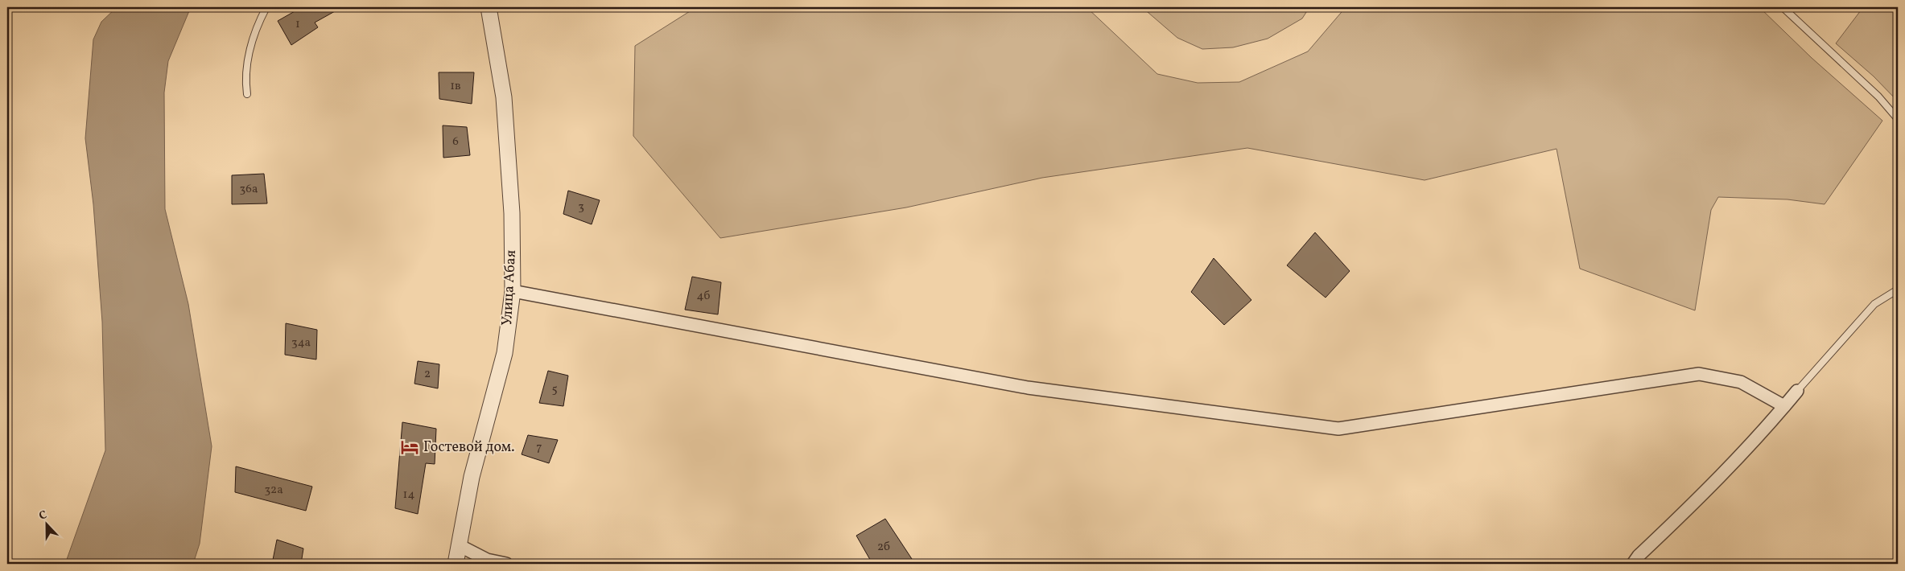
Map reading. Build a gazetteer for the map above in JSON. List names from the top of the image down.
{
  "streets": {
    "street": ["Улица Абая"]
  },
  "places": {
    "hotel": ["Гостевой дом."]
  },
  "house_numbers": [
    "1",
    "1в",
    "6",
    "36а",
    "3",
    "4б",
    "34а",
    "2",
    "5",
    "7",
    "32а",
    "14",
    "2б"
  ],
  "north": "top"
}
